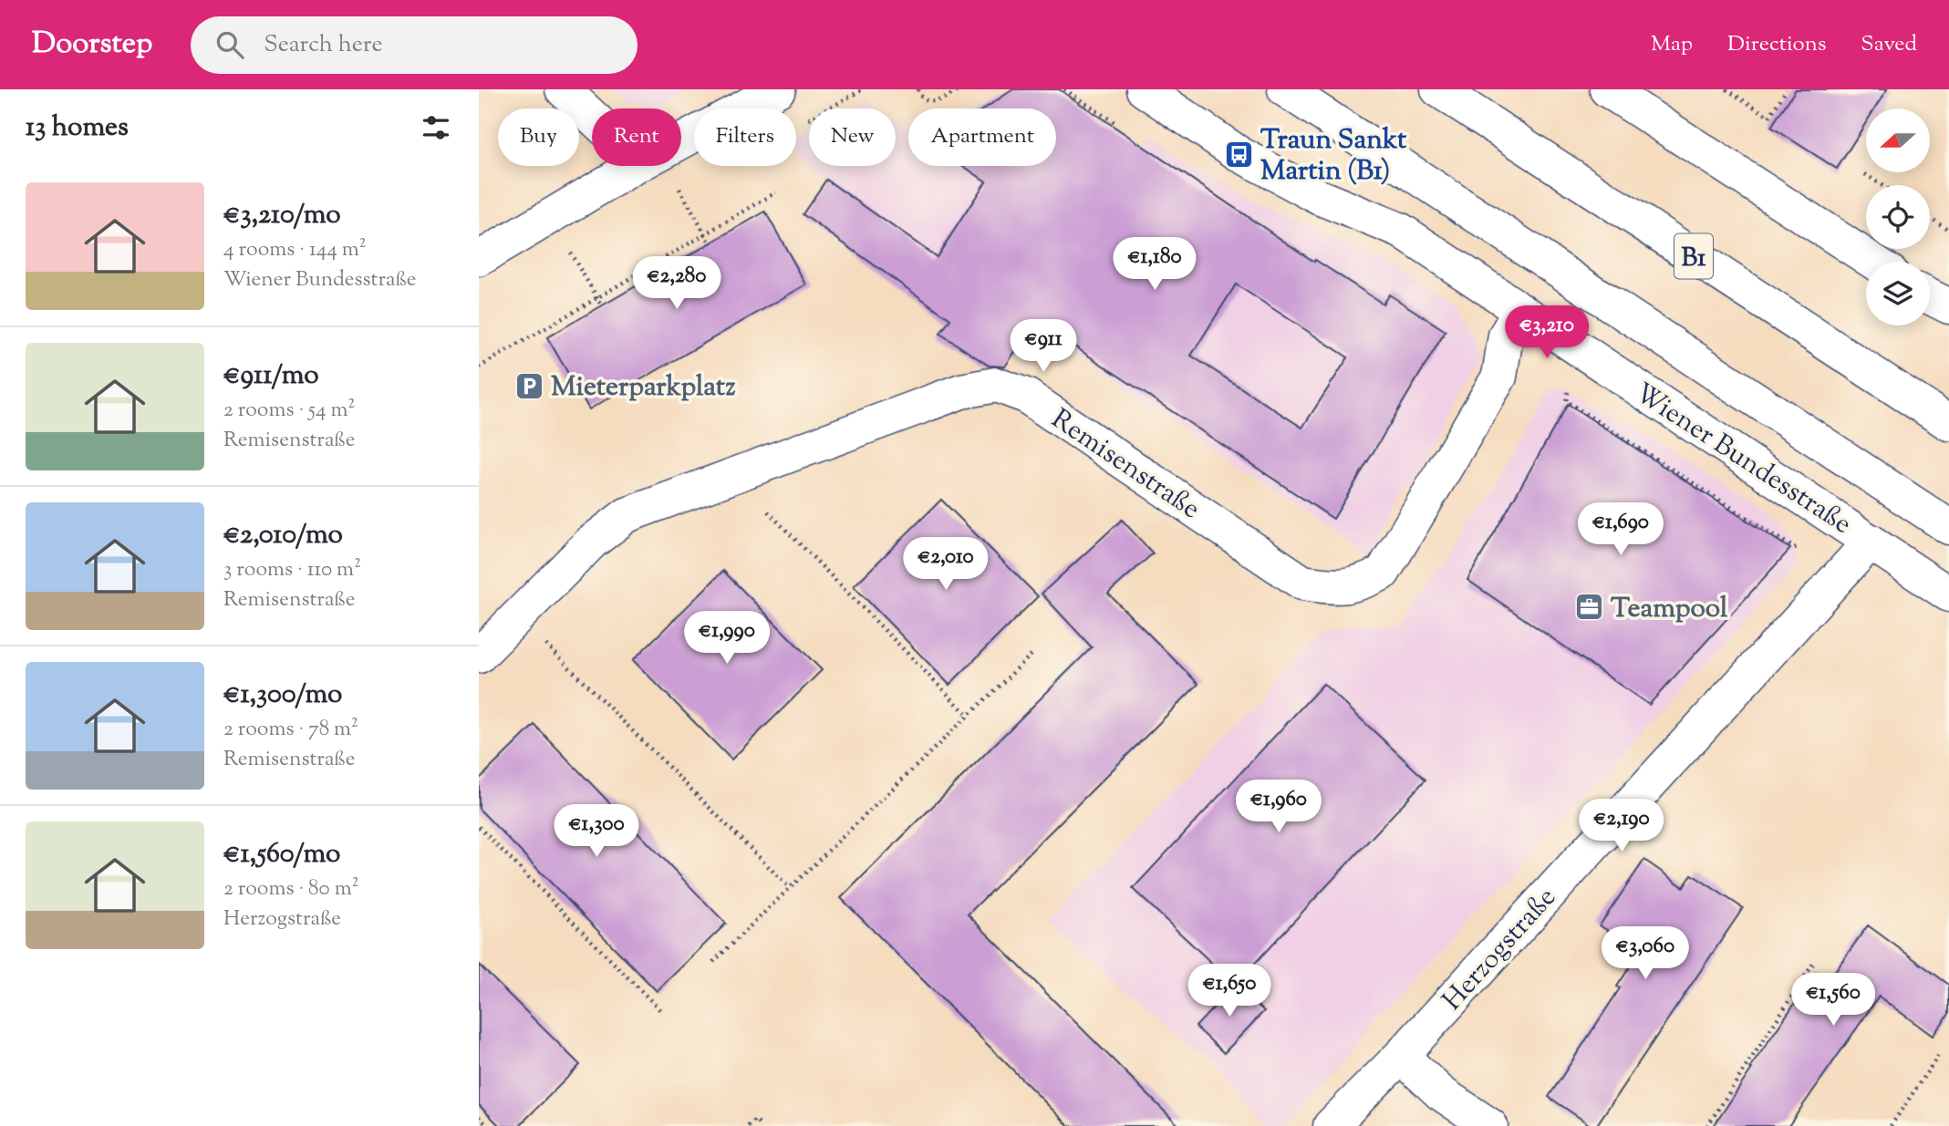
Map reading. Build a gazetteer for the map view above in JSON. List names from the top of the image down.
{
  "streets": {
    "street": [
      "B1",
      "Wiener Bundesstraße",
      "Remisenstraße",
      "Herzogstraße"
    ]
  },
  "crossings": [
    ["Wiener Bundesstraße", "Remisenstraße"],
    ["Wiener Bundesstraße", "Herzogstraße"]
  ],
  "places": {
    "bus stop": ["Traun Sankt Martin (B1)"],
    "parking": ["Mieterparkplatz"],
    "office": ["Teampool"]
  },
  "north": "left",
  "page": {
    "header": "Doorstep",
    "search": "Search here",
    "nav": ["Map", "Directions", "Saved"],
    "heading": "13 homes",
    "chip": [
      "Buy",
      "Rent",
      "Filters",
      "New",
      "Apartment"
    ],
    "list": [
      {
        "name": "€3,210/mo",
        "note": "4 rooms · 144 m² · Wiener Bundesstraße"
      },
      {
        "name": "€911/mo",
        "note": "2 rooms · 54 m² · Remisenstraße"
      },
      {
        "name": "€2,010/mo",
        "note": "3 rooms · 110 m² · Remisenstraße"
      },
      {
        "name": "€1,300/mo",
        "note": "2 rooms · 78 m² · Remisenstraße"
      },
      {
        "name": "€1,560/mo",
        "note": "2 rooms · 80 m² · Herzogstraße"
      }
    ],
    "price": [
      "€1,180",
      "€2,280",
      "€3,210",
      "€911",
      "€1,690",
      "€2,010",
      "€1,990",
      "€1,960",
      "€2,190",
      "€1,300",
      "€3,060",
      "€1,650",
      "€1,560"
    ]
  }
}
